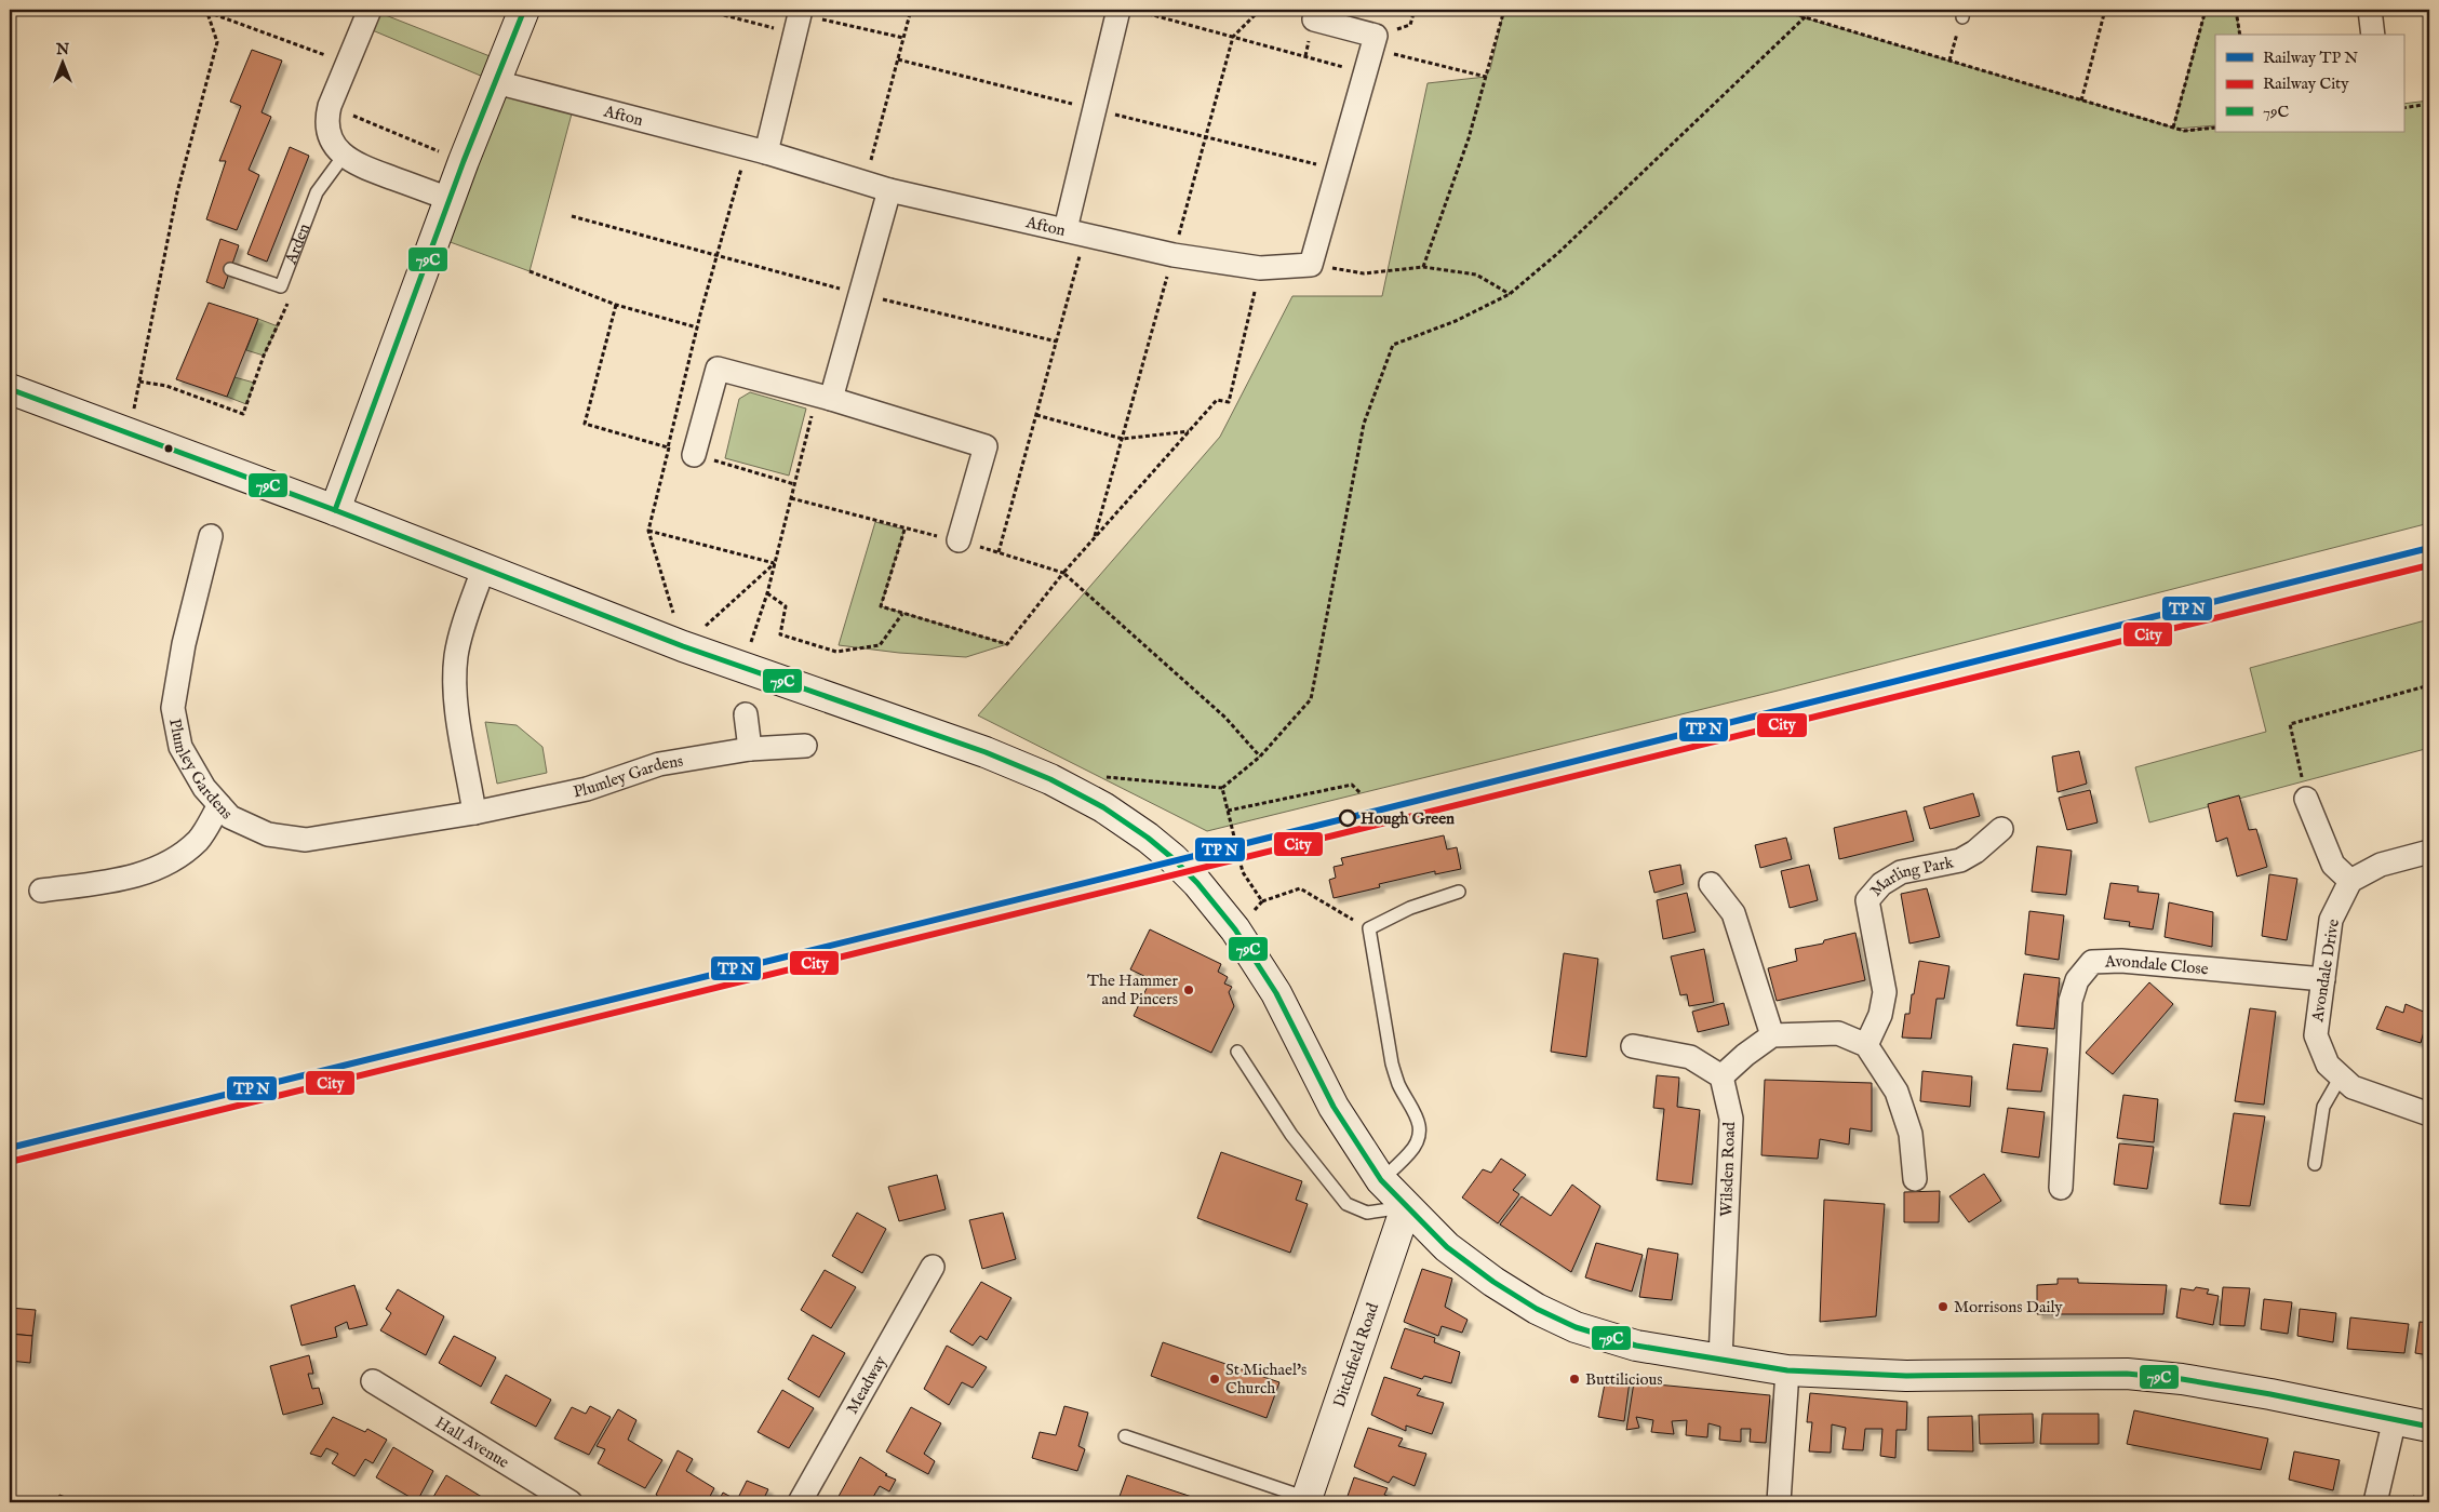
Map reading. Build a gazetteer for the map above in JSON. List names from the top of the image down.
{
  "streets": {
    "main road": ["Ditchfield Road"],
    "street": [
      "Afton",
      "Plumley Gardens",
      "Marling Park",
      "Avondale Close",
      "Avondale Drive",
      "Wilsden Road",
      "Meadway",
      "Hall Avenue"
    ],
    "lane": ["Arden"]
  },
  "crossings": [
    ["Avondale Close", "Avondale Drive"]
  ],
  "places": [
    "Hough Green",
    "The Hammer and Pincers",
    "Morrisons Daily",
    "St Michael's Church",
    "Buttilicious"
  ],
  "lines": ["transit line 79C", "rail line City"],
  "legend": ["Railway TP N", "Railway City", "79C"],
  "north": "top"
}
